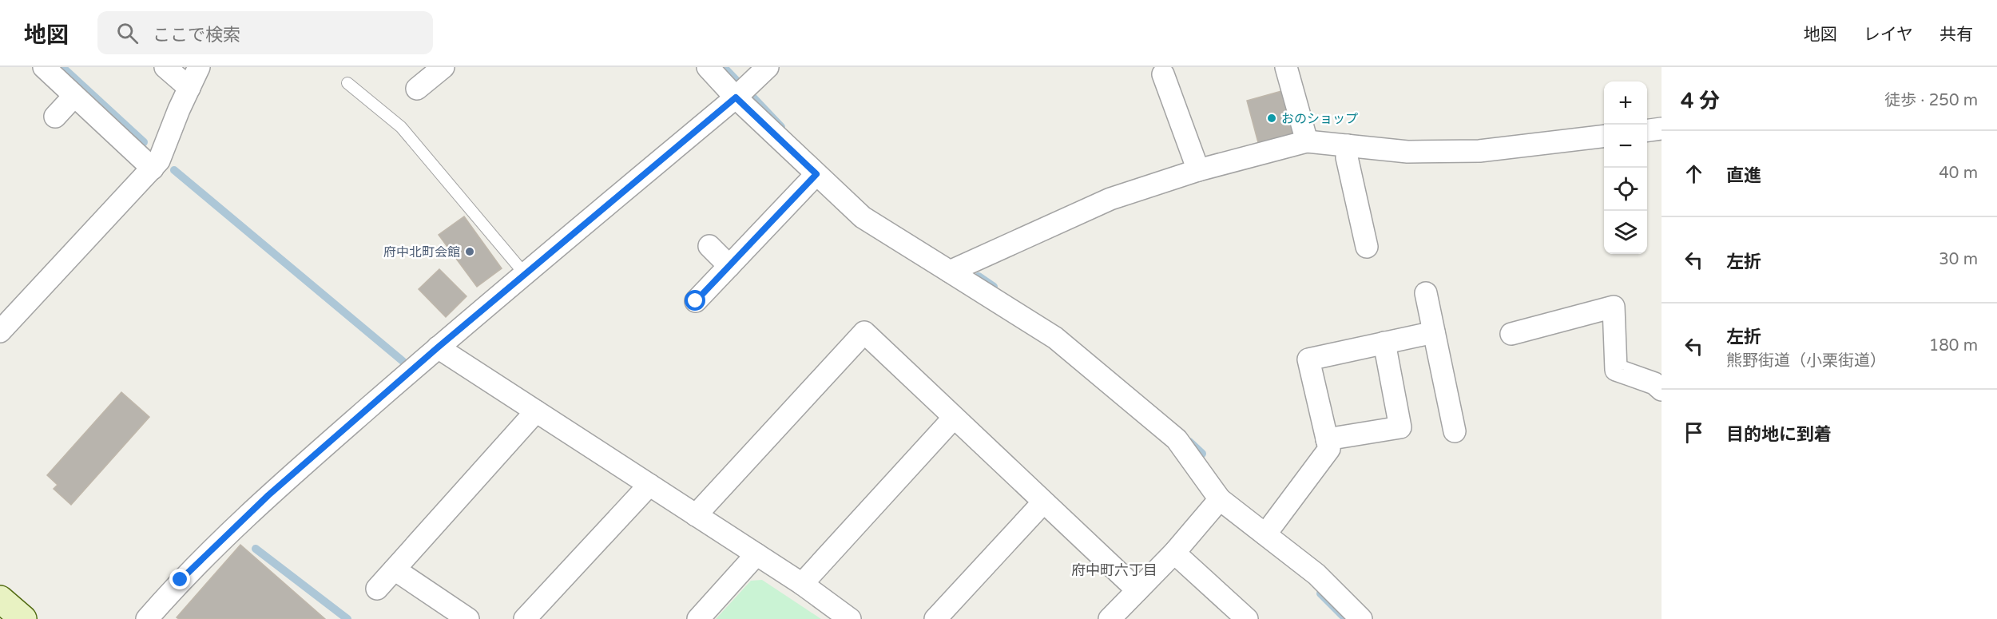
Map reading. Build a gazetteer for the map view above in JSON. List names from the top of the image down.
{
  "districts": ["府中町六丁目"],
  "places": ["おのショップ", "府中北町会館"],
  "page": {
    "header": "地図",
    "search": "ここで検索",
    "nav": ["地図", "レイヤ", "共有"],
    "heading": ["4 分", "徒歩 · 250 m"],
    "map_buttons": ["+", "−"],
    "list": [
      ["直進", "40 m"],
      ["左折", "30 m"],
      ["左折", "熊野街道（小栗街道）", "180 m"],
      "目的地に到着"
    ]
  }
}
